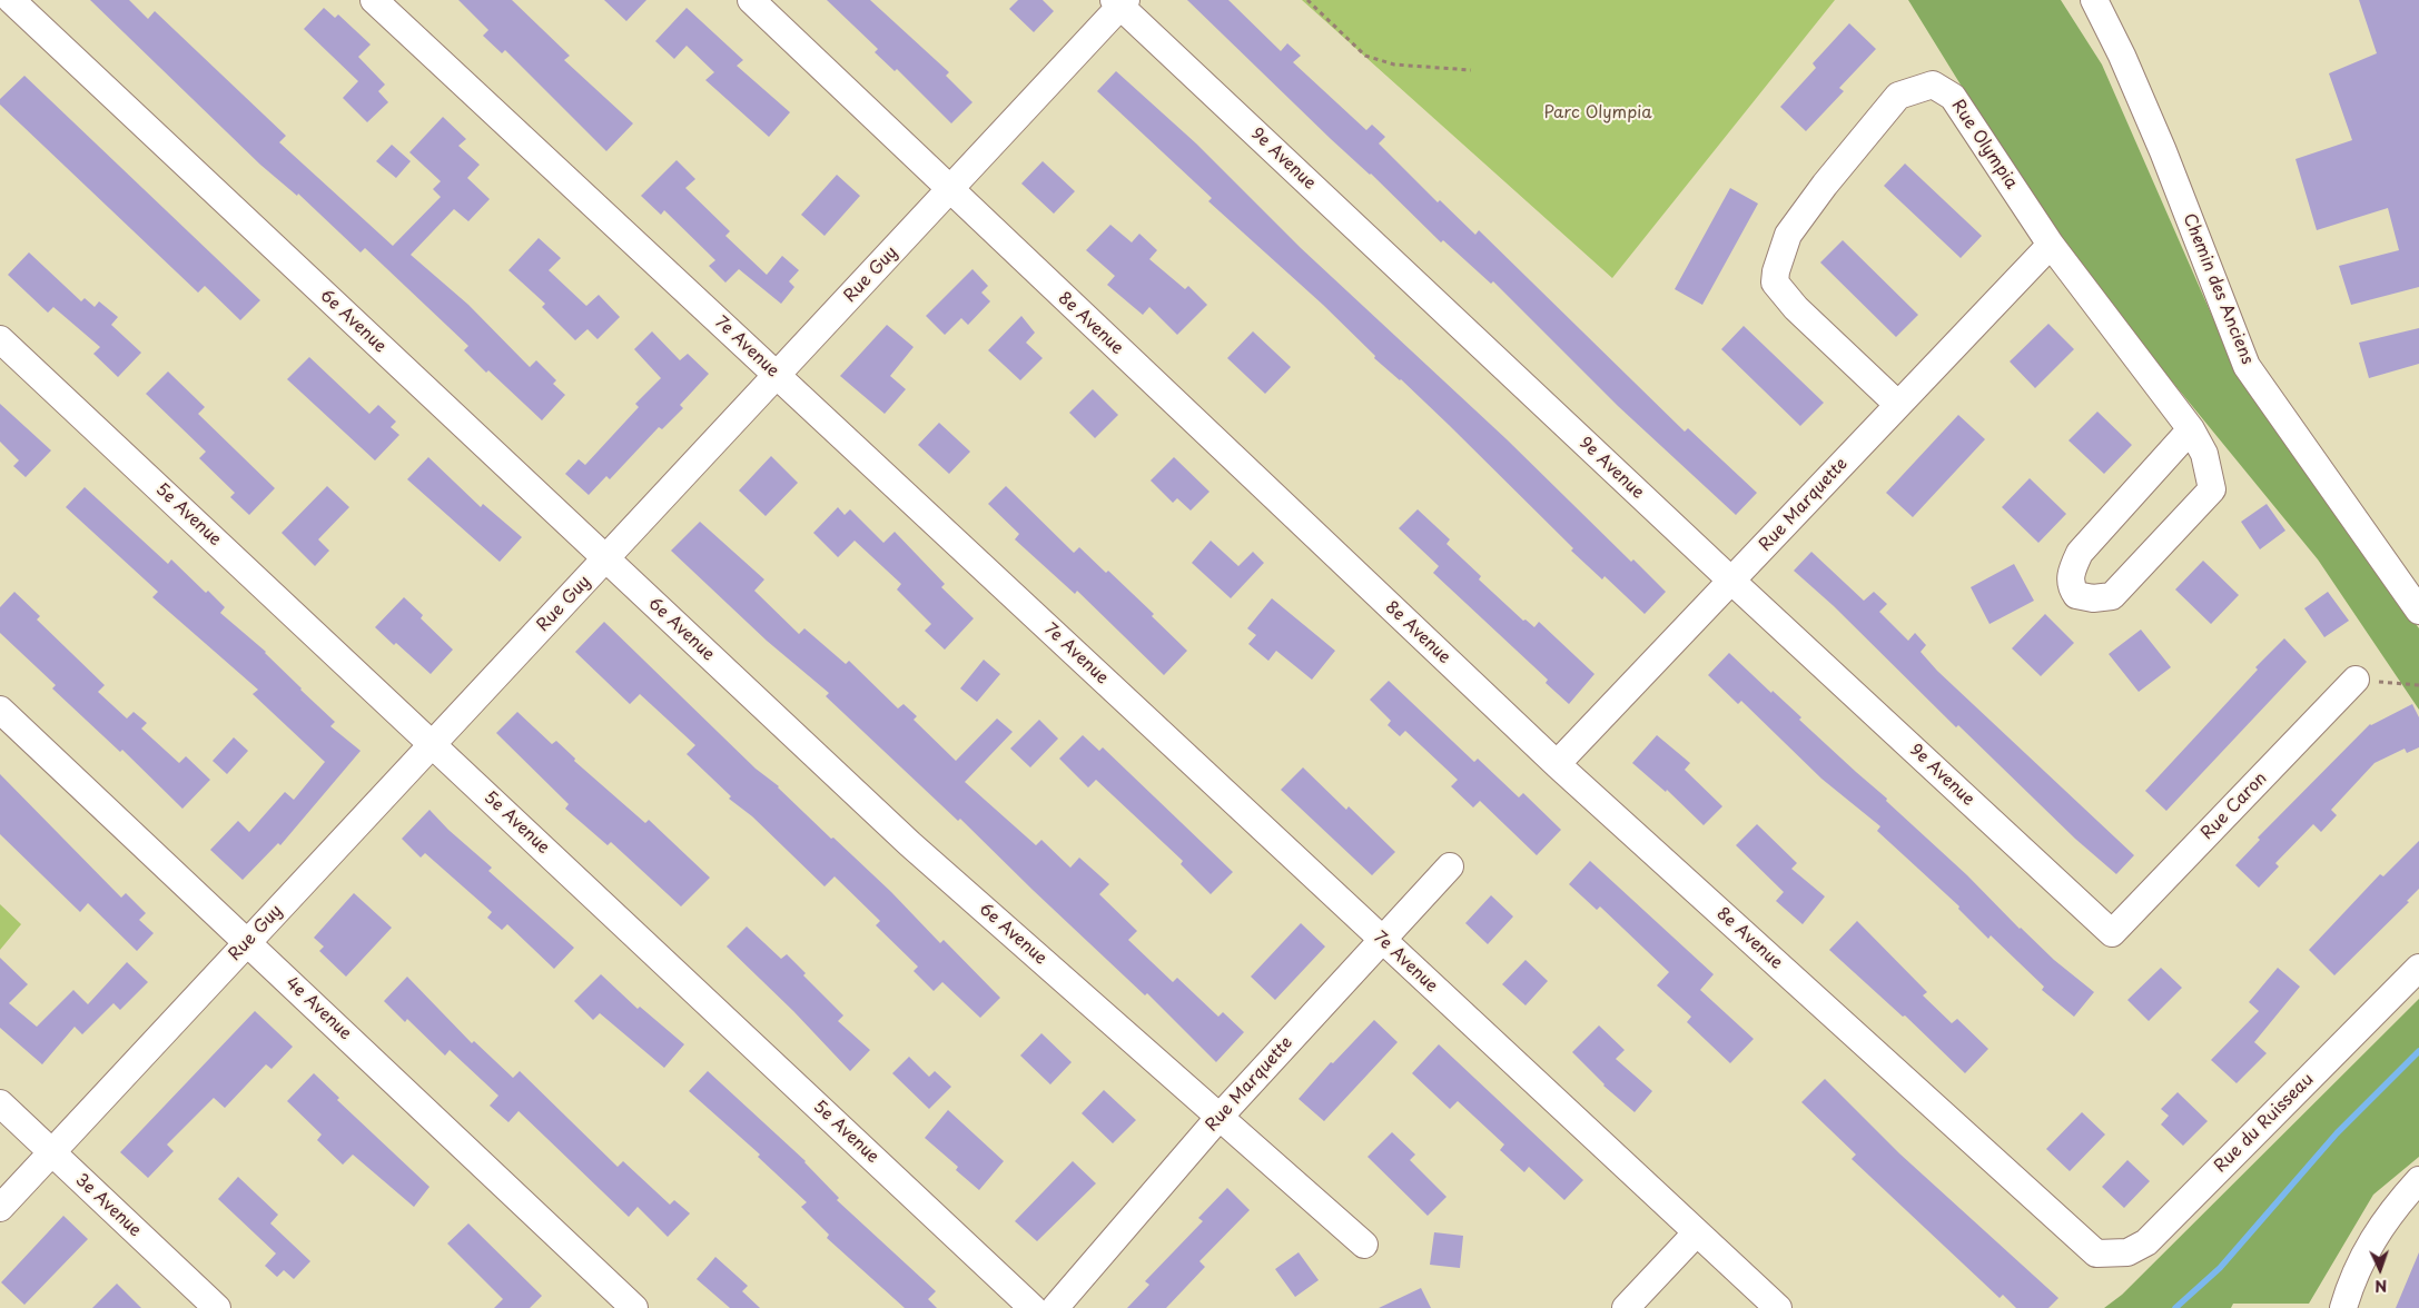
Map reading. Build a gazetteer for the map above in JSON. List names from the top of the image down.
{
  "streets": {
    "street": [
      "Rue Olympia",
      "9e Avenue",
      "Rue Guy",
      "Chemin des Anciens",
      "6e Avenue",
      "8e Avenue",
      "7e Avenue",
      "Rue Marquette",
      "5e Avenue",
      "Rue Caron",
      "4e Avenue",
      "Rue du Ruisseau",
      "3e Avenue"
    ]
  },
  "crossings": [
    ["Rue Olympia", "Rue Marquette"],
    ["9e Avenue", "Rue Guy"],
    ["9e Avenue", "Rue Marquette"],
    ["9e Avenue", "Rue Caron"],
    ["Rue Guy", "6e Avenue"],
    ["Rue Guy", "8e Avenue"],
    ["Rue Guy", "7e Avenue"],
    ["Rue Guy", "5e Avenue"],
    ["Rue Guy", "4e Avenue"],
    ["Rue Guy", "3e Avenue"],
    ["6e Avenue", "Rue Marquette"],
    ["8e Avenue", "Rue Marquette"],
    ["8e Avenue", "Rue du Ruisseau"],
    ["7e Avenue", "Rue Marquette"]
  ],
  "parks": ["Parc Olympia"],
  "north": "bottom"
}
